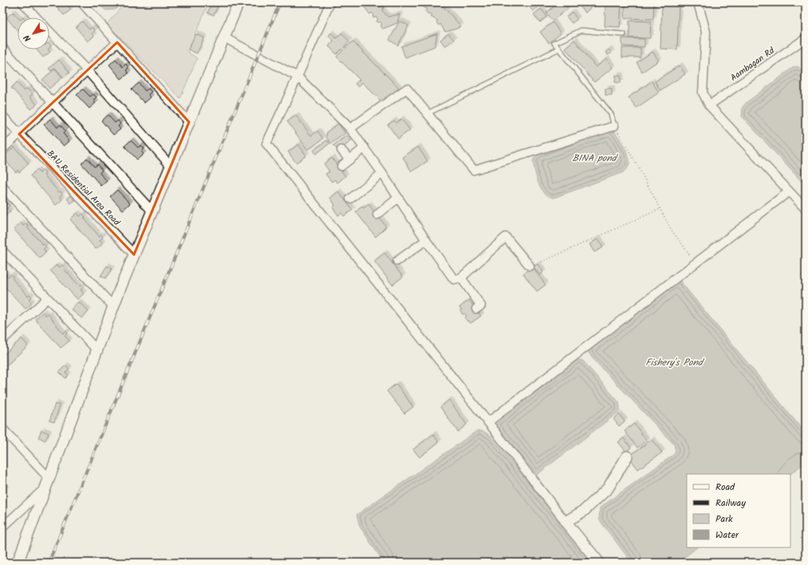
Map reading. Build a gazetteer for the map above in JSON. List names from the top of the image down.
{
  "streets": {
    "street": ["Aambagan Rd", "BAU Residential Area Road"]
  },
  "water": ["BINA pond", "Fishery's Pond"],
  "legend": [
    "Road",
    "Railway",
    "Park",
    "Water"
  ],
  "north": "bottom left"
}
